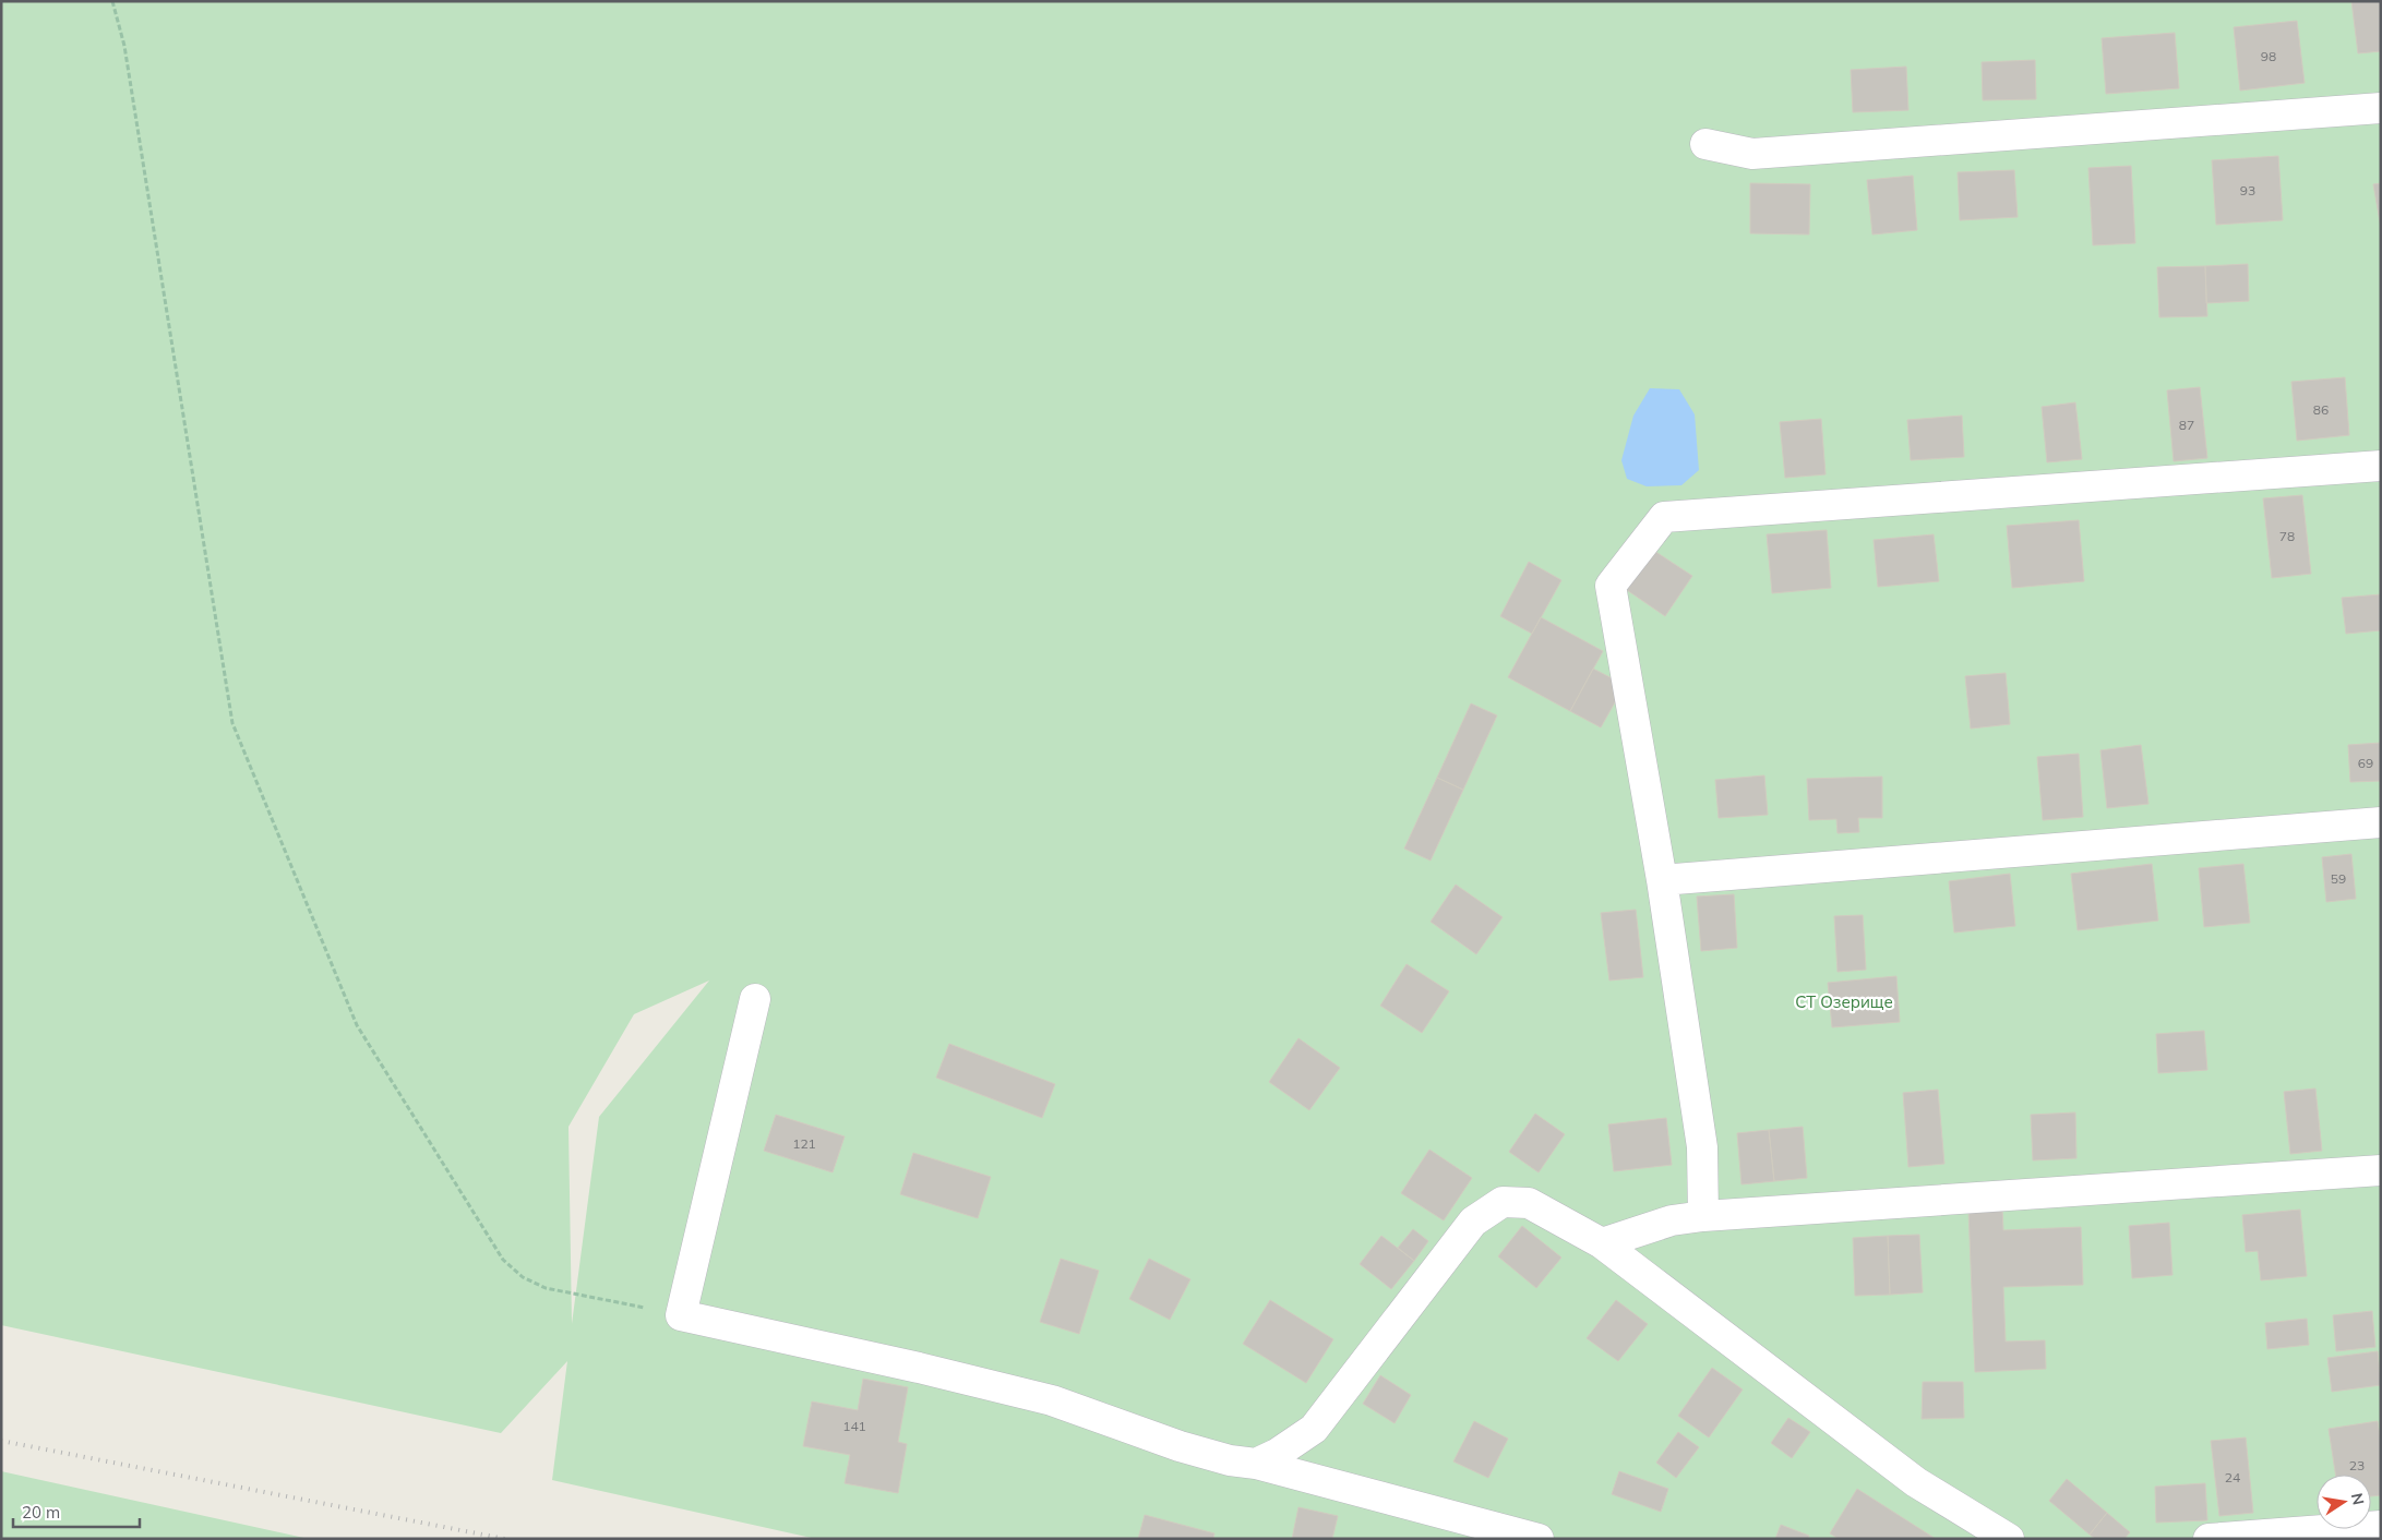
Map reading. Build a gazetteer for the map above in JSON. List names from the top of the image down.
{
  "parks": ["СТ Озерище"],
  "house_numbers": [
    "98",
    "93",
    "86",
    "87",
    "78",
    "69",
    "59",
    "121",
    "141",
    "23",
    "24"
  ],
  "scale_bar": "20 m",
  "north": "right"
}
